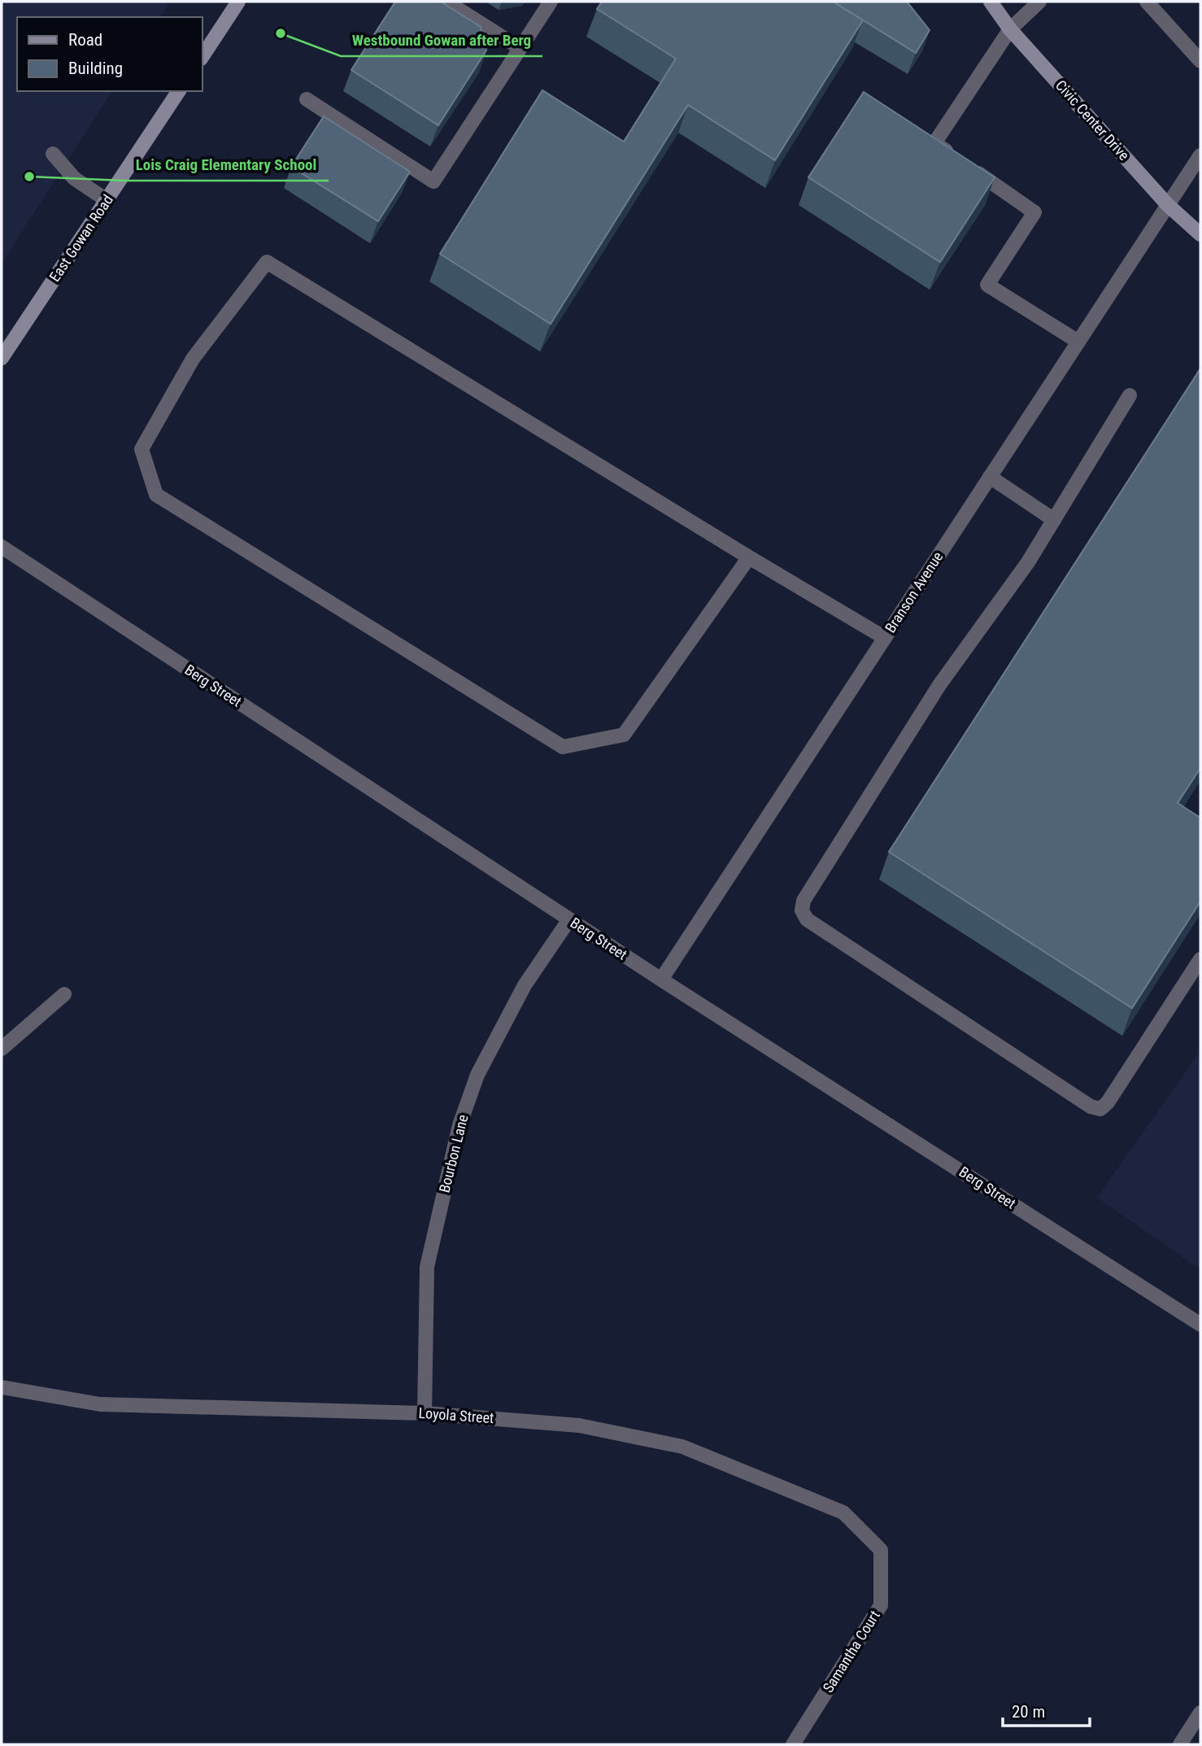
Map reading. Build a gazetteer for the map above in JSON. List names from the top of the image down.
{
  "streets": {
    "street": [
      "Civic Center Drive",
      "East Gowan Road",
      "Branson Avenue",
      "Berg Street",
      "Bourbon Lane",
      "Loyola Street",
      "Samantha Court"
    ]
  },
  "crossings": [
    ["Civic Center Drive", "Branson Avenue"],
    ["Branson Avenue", "Berg Street"],
    ["Berg Street", "Bourbon Lane"],
    ["Bourbon Lane", "Loyola Street"],
    ["Loyola Street", "Samantha Court"]
  ],
  "places": ["Westbound Gowan after Berg", "Lois Craig Elementary School"],
  "legend": ["Road", "Building"],
  "scale_bar": "20 m"
}
